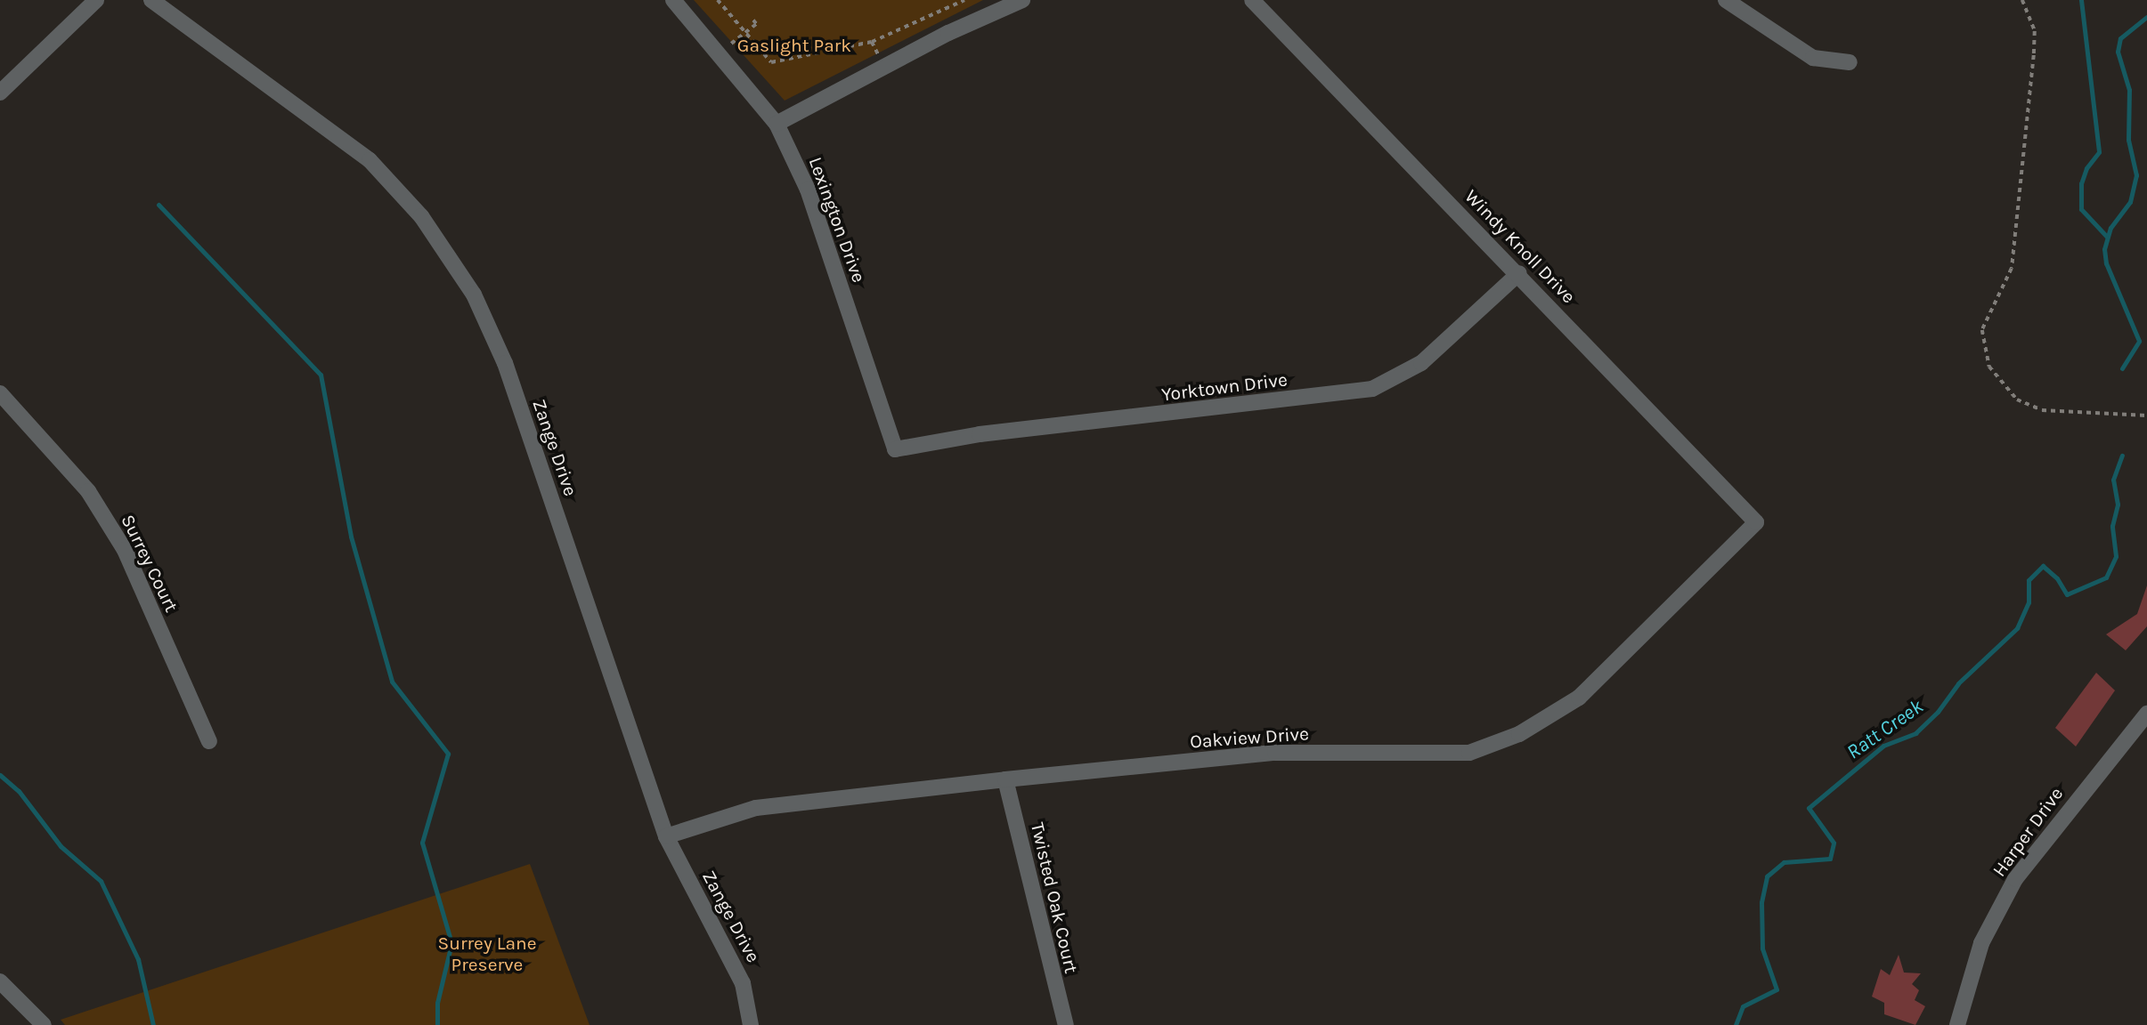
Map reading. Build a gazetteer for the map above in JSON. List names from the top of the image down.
{
  "streets": {
    "street": [
      "Lexington Drive",
      "Windy Knoll Drive",
      "Yorktown Drive",
      "Zange Drive",
      "Surrey Court",
      "Oakview Drive",
      "Harper Drive",
      "Twisted Oak Court"
    ]
  },
  "crossings": [
    ["Lexington Drive", "Yorktown Drive"],
    ["Windy Knoll Drive", "Yorktown Drive"],
    ["Windy Knoll Drive", "Oakview Drive"],
    ["Zange Drive", "Oakview Drive"],
    ["Oakview Drive", "Twisted Oak Court"]
  ],
  "water": ["Ratt Creek"],
  "parks": ["Gaslight Park", "Surrey Lane Preserve"]
}
